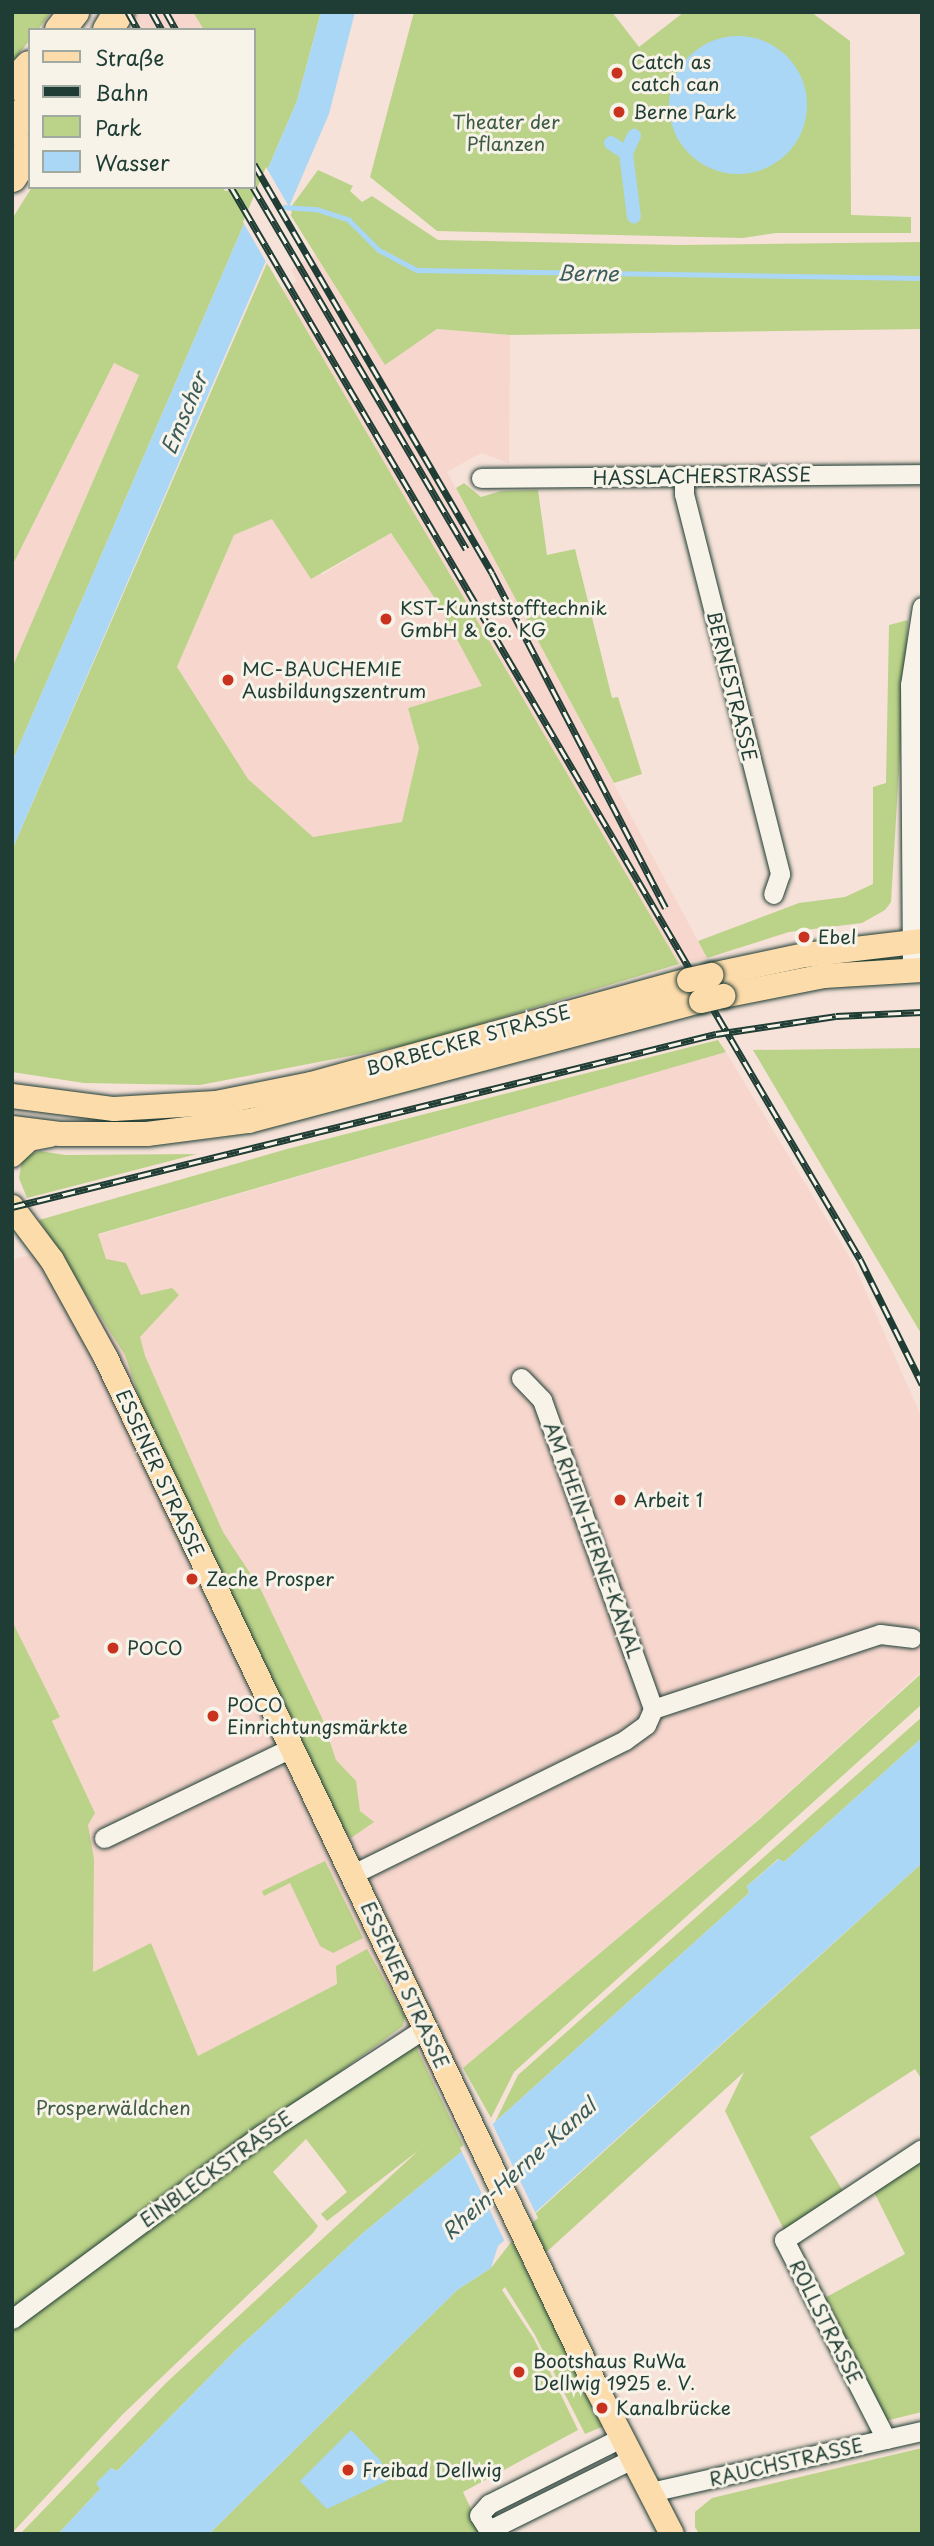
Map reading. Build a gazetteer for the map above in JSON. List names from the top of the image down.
{
  "streets": {
    "main road": ["BORBECKER STRASSE", "ESSENER STRASSE"],
    "street": [
      "HASSLACHERSTRASSE",
      "BERNESTRASSE",
      "AM RHEIN-HERNE-KANAL",
      "EINBLECKSTRASSE",
      "ROLLSTRASSE",
      "RAUCHSTRASSE"
    ]
  },
  "crossings": [
    ["HASSLACHERSTRASSE", "BERNESTRASSE"],
    ["ESSENER STRASSE", "EINBLECKSTRASSE"],
    ["ESSENER STRASSE", "RAUCHSTRASSE"],
    ["ROLLSTRASSE", "RAUCHSTRASSE"]
  ],
  "water": ["Berne", "Emscher", "Rhein-Herne-Kanal"],
  "parks": ["Theater der Pflanzen", "Prosperwäldchen"],
  "places": [
    "Catch as catch can",
    "Berne Park",
    "KST-Kunststofftechnik GmbH & Co. KG",
    "MC-BAUCHEMIE Ausbildungszentrum",
    "Ebel",
    "Arbeit 1",
    "Zeche Prosper",
    "POCO",
    "POCO Einrichtungsmärkte",
    "Bootshaus RuWa Dellwig 1925 e. V.",
    "Kanalbrücke",
    "Freibad Dellwig"
  ],
  "legend": [
    "Straße",
    "Bahn",
    "Park",
    "Wasser"
  ]
}
